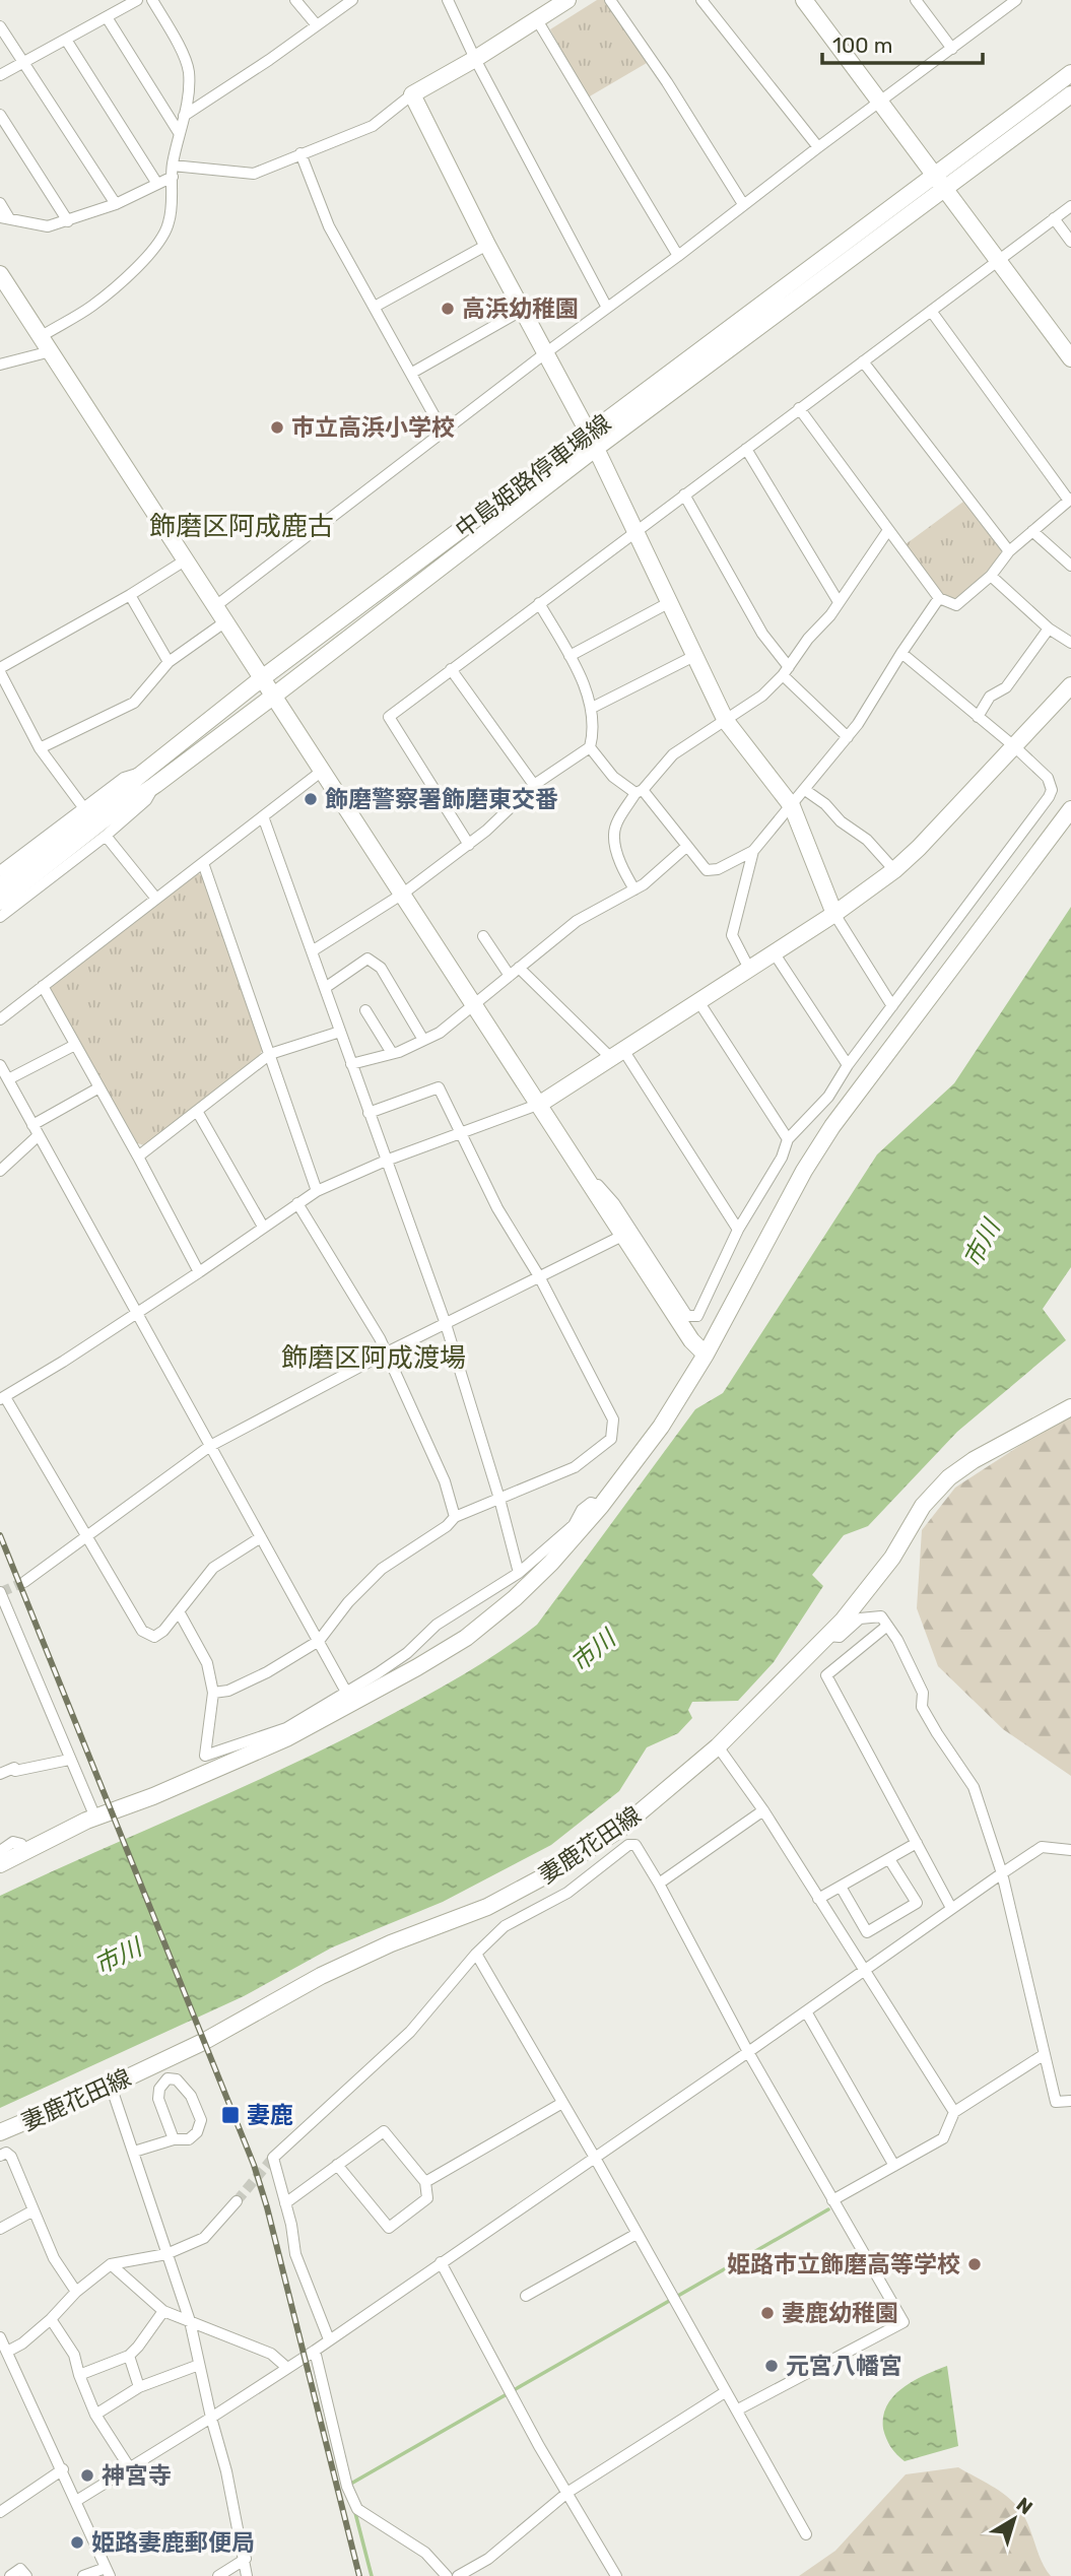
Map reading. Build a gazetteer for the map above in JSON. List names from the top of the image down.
{
  "streets": {
    "street": ["中島姫路停車場線", "妻鹿花田線"]
  },
  "districts": ["飾磨区阿成鹿古", "飾磨区阿成渡場"],
  "water": ["市川"],
  "places": {
    "other": [
      "高浜幼稚園",
      "市立高浜小学校",
      "飾磨警察署飾磨東交番",
      "姫路市立飾磨高等学校",
      "妻鹿幼稚園",
      "元宮八幡宮",
      "神宮寺",
      "姫路妻鹿郵便局"
    ],
    "transit": ["妻鹿"]
  },
  "scale_bar": "100 m",
  "north": "top right"
}
